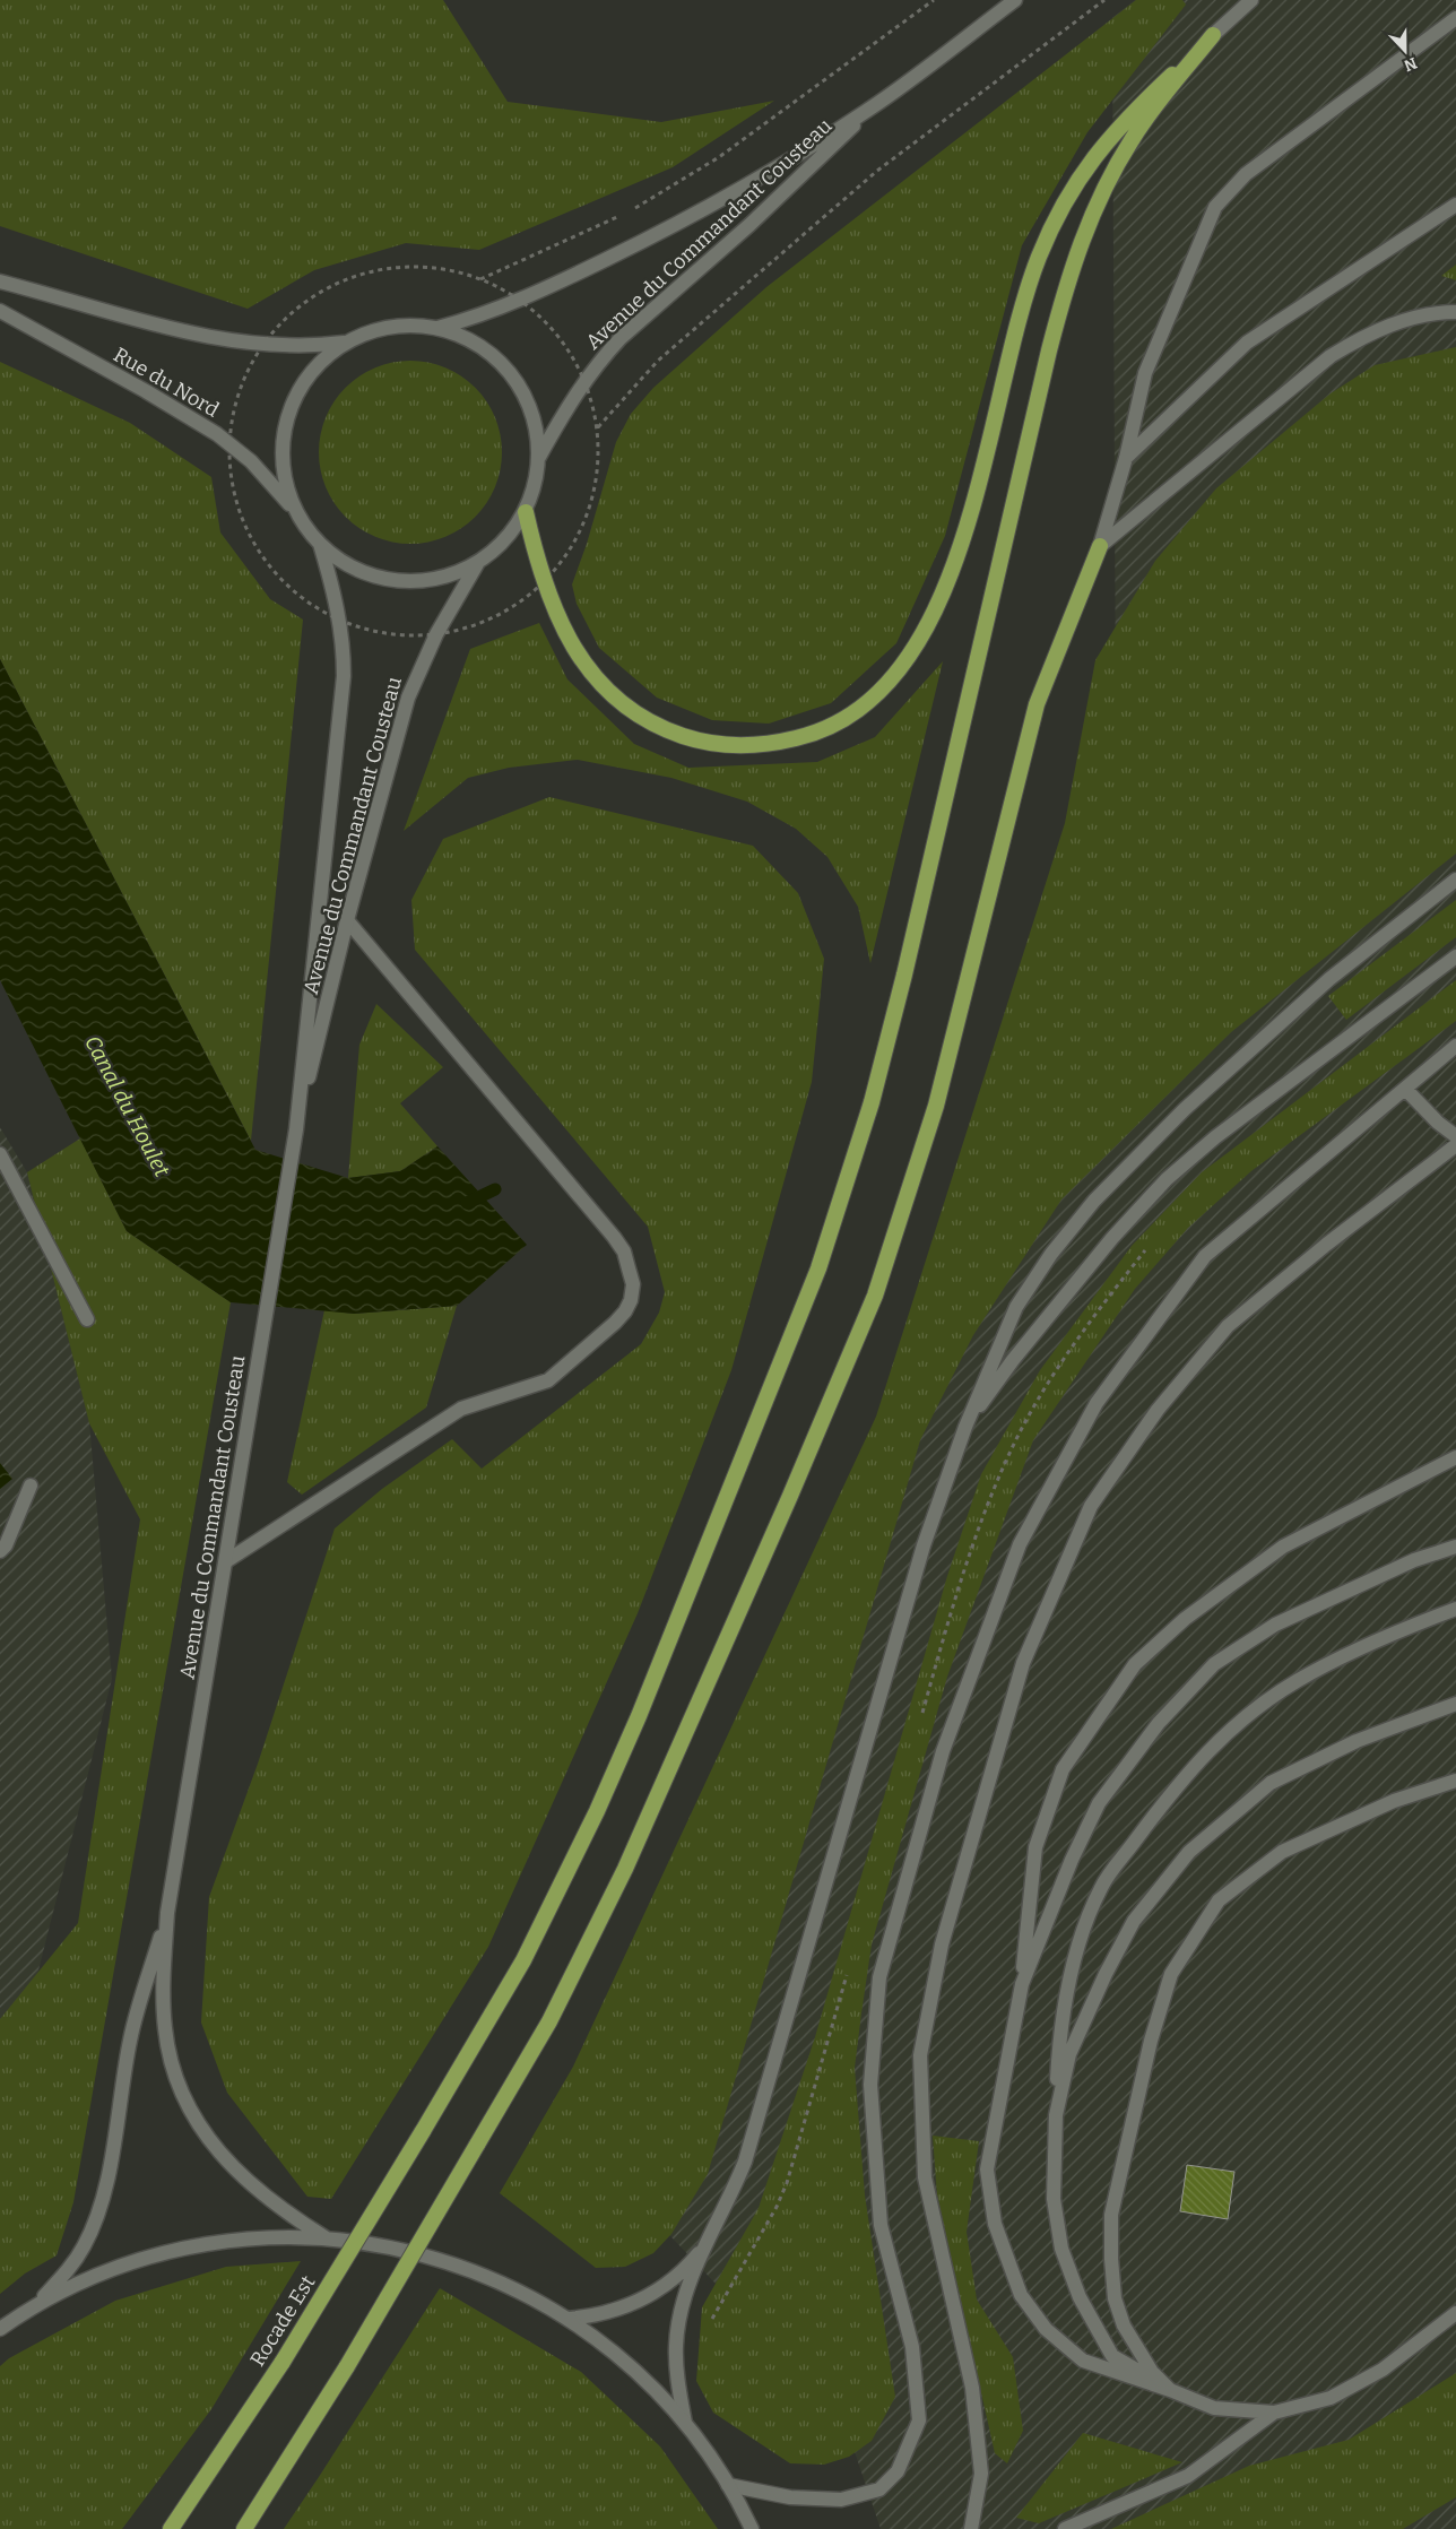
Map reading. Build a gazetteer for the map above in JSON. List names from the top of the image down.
{
  "streets": {
    "highway": ["Rocade Est"],
    "street": ["Avenue du Commandant Cousteau", "Rue du Nord"]
  },
  "crossings": [
    ["Avenue du Commandant Cousteau", "Rue du Nord"]
  ],
  "water": ["Canal du Houlet"],
  "north": "bottom"
}
